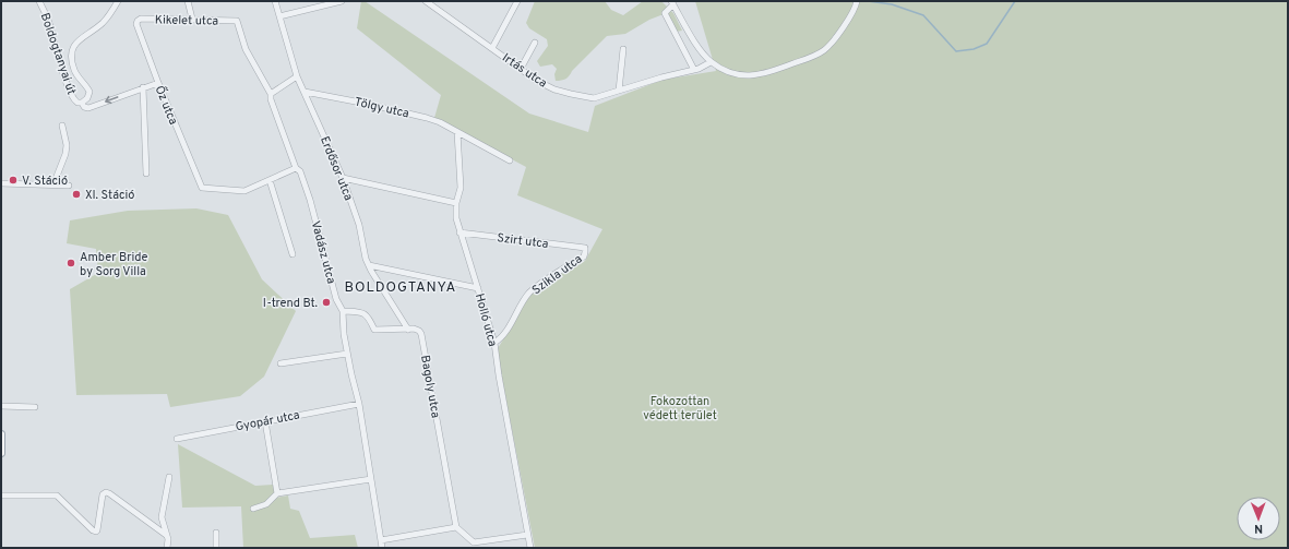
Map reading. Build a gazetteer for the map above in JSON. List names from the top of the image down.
{
  "streets": {
    "street": [
      "Kikelet utca",
      "Boldogtanyai út",
      "Irtás utca",
      "Őz utca",
      "Tölgy utca",
      "Erdősor utca",
      "Szirt utca",
      "Vadász utca",
      "Szikla utca",
      "Holló utca",
      "Bagoly utca",
      "Gyopár utca"
    ]
  },
  "crossings": [
    ["Kikelet utca", "Őz utca"],
    ["Kikelet utca", "Vadász utca"],
    ["Tölgy utca", "Erdősor utca"],
    ["Tölgy utca", "Holló utca"],
    ["Erdősor utca", "Bagoly utca"],
    ["Szirt utca", "Szikla utca"],
    ["Szirt utca", "Holló utca"],
    ["Vadász utca", "Gyopár utca"],
    ["Szikla utca", "Holló utca"]
  ],
  "districts": ["BOLDOGTANYA"],
  "parks": ["Fokozottan védett terület"],
  "places": [
    "V. Stáció",
    "XI. Stáció",
    "Amber Bride by Sorg Villa",
    "I-trend Bt."
  ],
  "north": "bottom"
}
